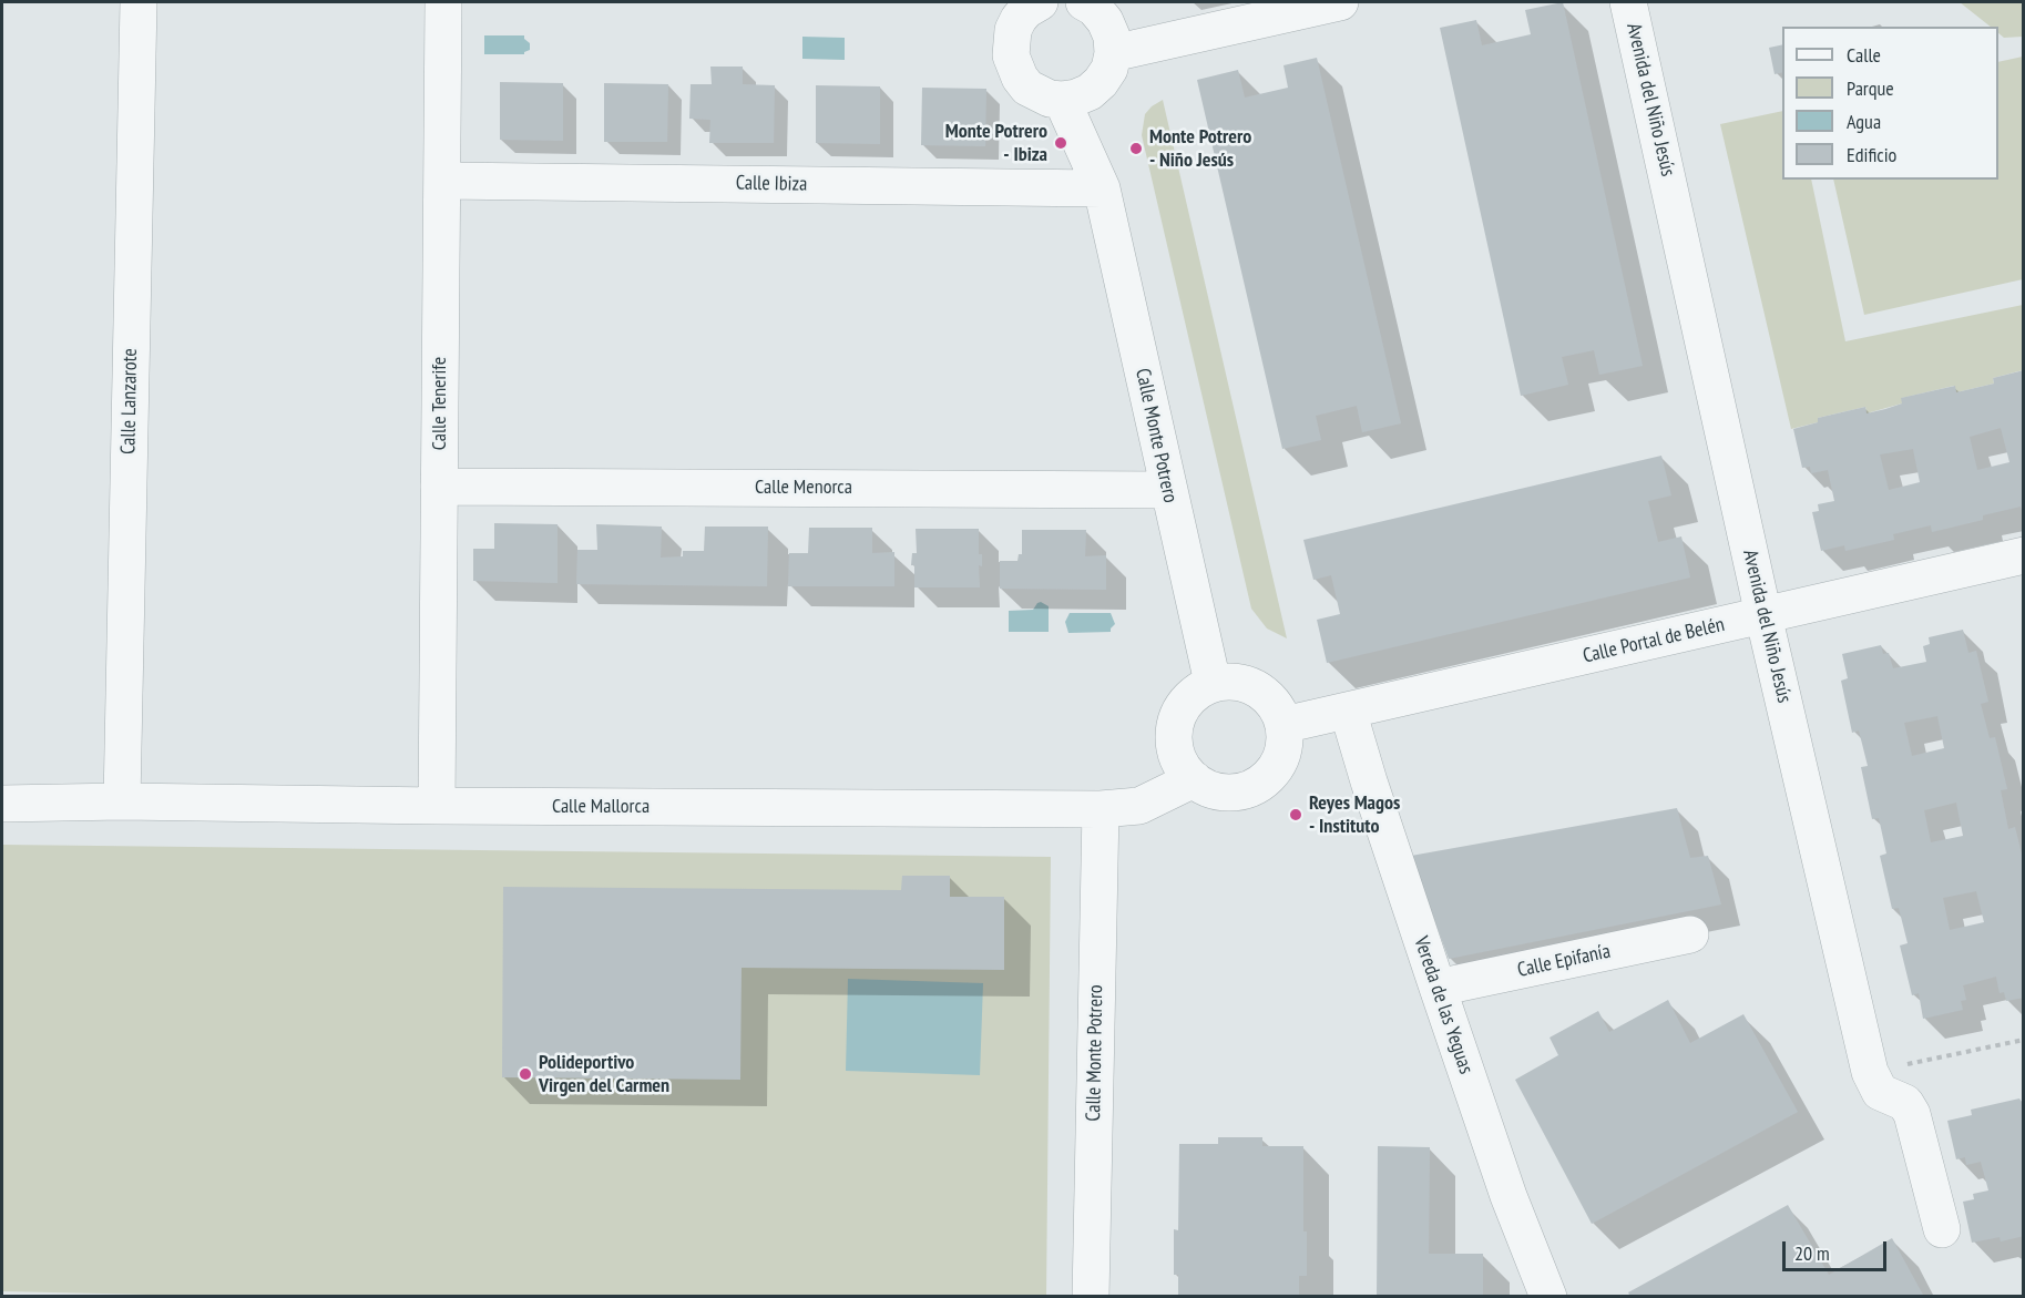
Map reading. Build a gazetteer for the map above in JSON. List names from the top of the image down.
{
  "streets": {
    "street": [
      "Avenida del Niño Jesús",
      "Calle Ibiza",
      "Calle Lanzarote",
      "Calle Tenerife",
      "Calle Monte Potrero",
      "Calle Menorca",
      "Calle Portal de Belén",
      "Calle Mallorca",
      "Calle Epifanía",
      "Vereda de las Yeguas"
    ]
  },
  "crossings": [
    ["Avenida del Niño Jesús", "Calle Portal de Belén"],
    ["Calle Ibiza", "Calle Tenerife"],
    ["Calle Ibiza", "Calle Monte Potrero"],
    ["Calle Lanzarote", "Calle Mallorca"],
    ["Calle Tenerife", "Calle Menorca"],
    ["Calle Tenerife", "Calle Mallorca"],
    ["Calle Monte Potrero", "Calle Menorca"],
    ["Calle Monte Potrero", "Calle Portal de Belén"],
    ["Calle Monte Potrero", "Calle Mallorca"],
    ["Calle Portal de Belén", "Calle Mallorca"],
    ["Calle Portal de Belén", "Vereda de las Yeguas"],
    ["Calle Epifanía", "Vereda de las Yeguas"]
  ],
  "places": [
    "Monte Potrero - Ibiza",
    "Monte Potrero - Niño Jesús",
    "Reyes Magos - Instituto",
    "Polideportivo Virgen del Carmen"
  ],
  "legend": [
    "Calle",
    "Parque",
    "Agua",
    "Edificio"
  ],
  "scale_bar": "20 m"
}
